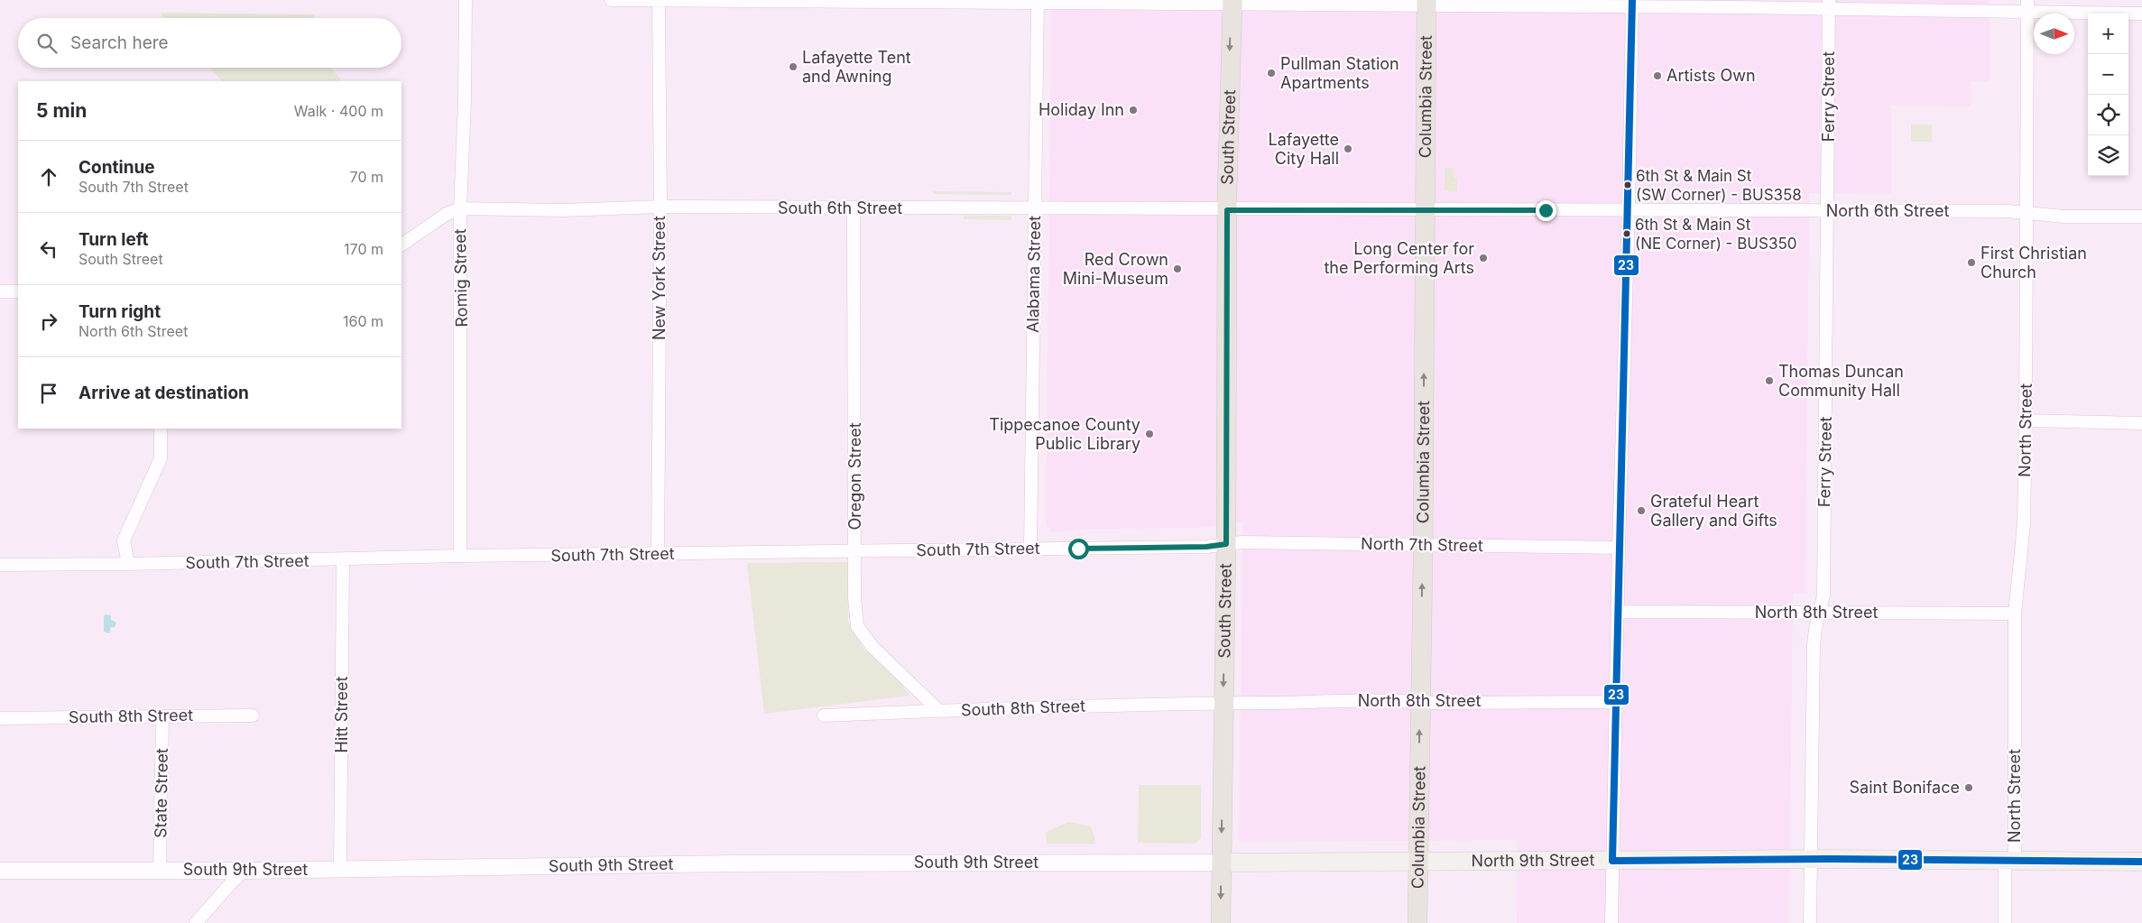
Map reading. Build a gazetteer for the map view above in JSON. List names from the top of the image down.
{
  "streets": {
    "main road": ["Columbia Street", "South Street", "North 9th Street"],
    "street": [
      "Ferry Street",
      "South 6th Street",
      "North 6th Street",
      "Alabama Street",
      "Romig Street",
      "New York Street",
      "North Street",
      "Oregon Street",
      "North 7th Street",
      "South 7th Street",
      "North 8th Street",
      "South 8th Street",
      "Hitt Street",
      "State Street",
      "South 9th Street"
    ]
  },
  "crossings": [
    ["Columbia Street", "North 6th Street"],
    ["Columbia Street", "North 7th Street"],
    ["Columbia Street", "North 8th Street"],
    ["Columbia Street", "North 9th Street"],
    ["Ferry Street", "North 6th Street"],
    ["Ferry Street", "North 8th Street"],
    ["Ferry Street", "North 9th Street"],
    ["South Street", "South 6th Street"],
    ["South Street", "North 6th Street"],
    ["South Street", "North 7th Street"],
    ["South Street", "South 7th Street"],
    ["South Street", "North 8th Street"],
    ["South Street", "South 8th Street"],
    ["South Street", "North 9th Street"],
    ["South Street", "South 9th Street"],
    ["South 6th Street", "North 6th Street"],
    ["South 6th Street", "Alabama Street"],
    ["South 6th Street", "Romig Street"],
    ["South 6th Street", "New York Street"],
    ["South 6th Street", "Oregon Street"],
    ["North 6th Street", "North Street"],
    ["Alabama Street", "South 7th Street"],
    ["Romig Street", "South 7th Street"],
    ["New York Street", "South 7th Street"],
    ["North Street", "North 8th Street"],
    ["North Street", "North 9th Street"],
    ["Oregon Street", "South 7th Street"],
    ["Oregon Street", "South 8th Street"],
    ["North 7th Street", "South 7th Street"],
    ["South 7th Street", "Hitt Street"],
    ["North 8th Street", "South 8th Street"],
    ["South 8th Street", "State Street"],
    ["Hitt Street", "South 9th Street"],
    ["State Street", "South 9th Street"],
    ["North 9th Street", "South 9th Street"]
  ],
  "one_way": ["Columbia Street", "South Street"],
  "places": [
    "Lafayette Tent and Awning",
    "Pullman Station Apartments",
    "Artists Own",
    "Holiday Inn",
    "Lafayette City Hall",
    "6th St & Main St (SW Corner) - BUS358",
    "6th St & Main St (NE Corner) - BUS350",
    "Long Center for the Performing Arts",
    "First Christian Church",
    "Red Crown Mini-Museum",
    "Thomas Duncan Community Hall",
    "Tippecanoe County Public Library",
    "Grateful Heart Gallery and Gifts",
    "Saint Boniface"
  ],
  "lines": ["transit line 23"],
  "north": "right",
  "page": {
    "map_buttons": ["+", "−"],
    "search": "Search here",
    "heading": ["5 min", "Walk · 400 m"],
    "list": [
      ["Continue", "South 7th Street", "70 m"],
      ["Turn left", "South Street", "170 m"],
      ["Turn right", "North 6th Street", "160 m"],
      "Arrive at destination"
    ]
  }
}
